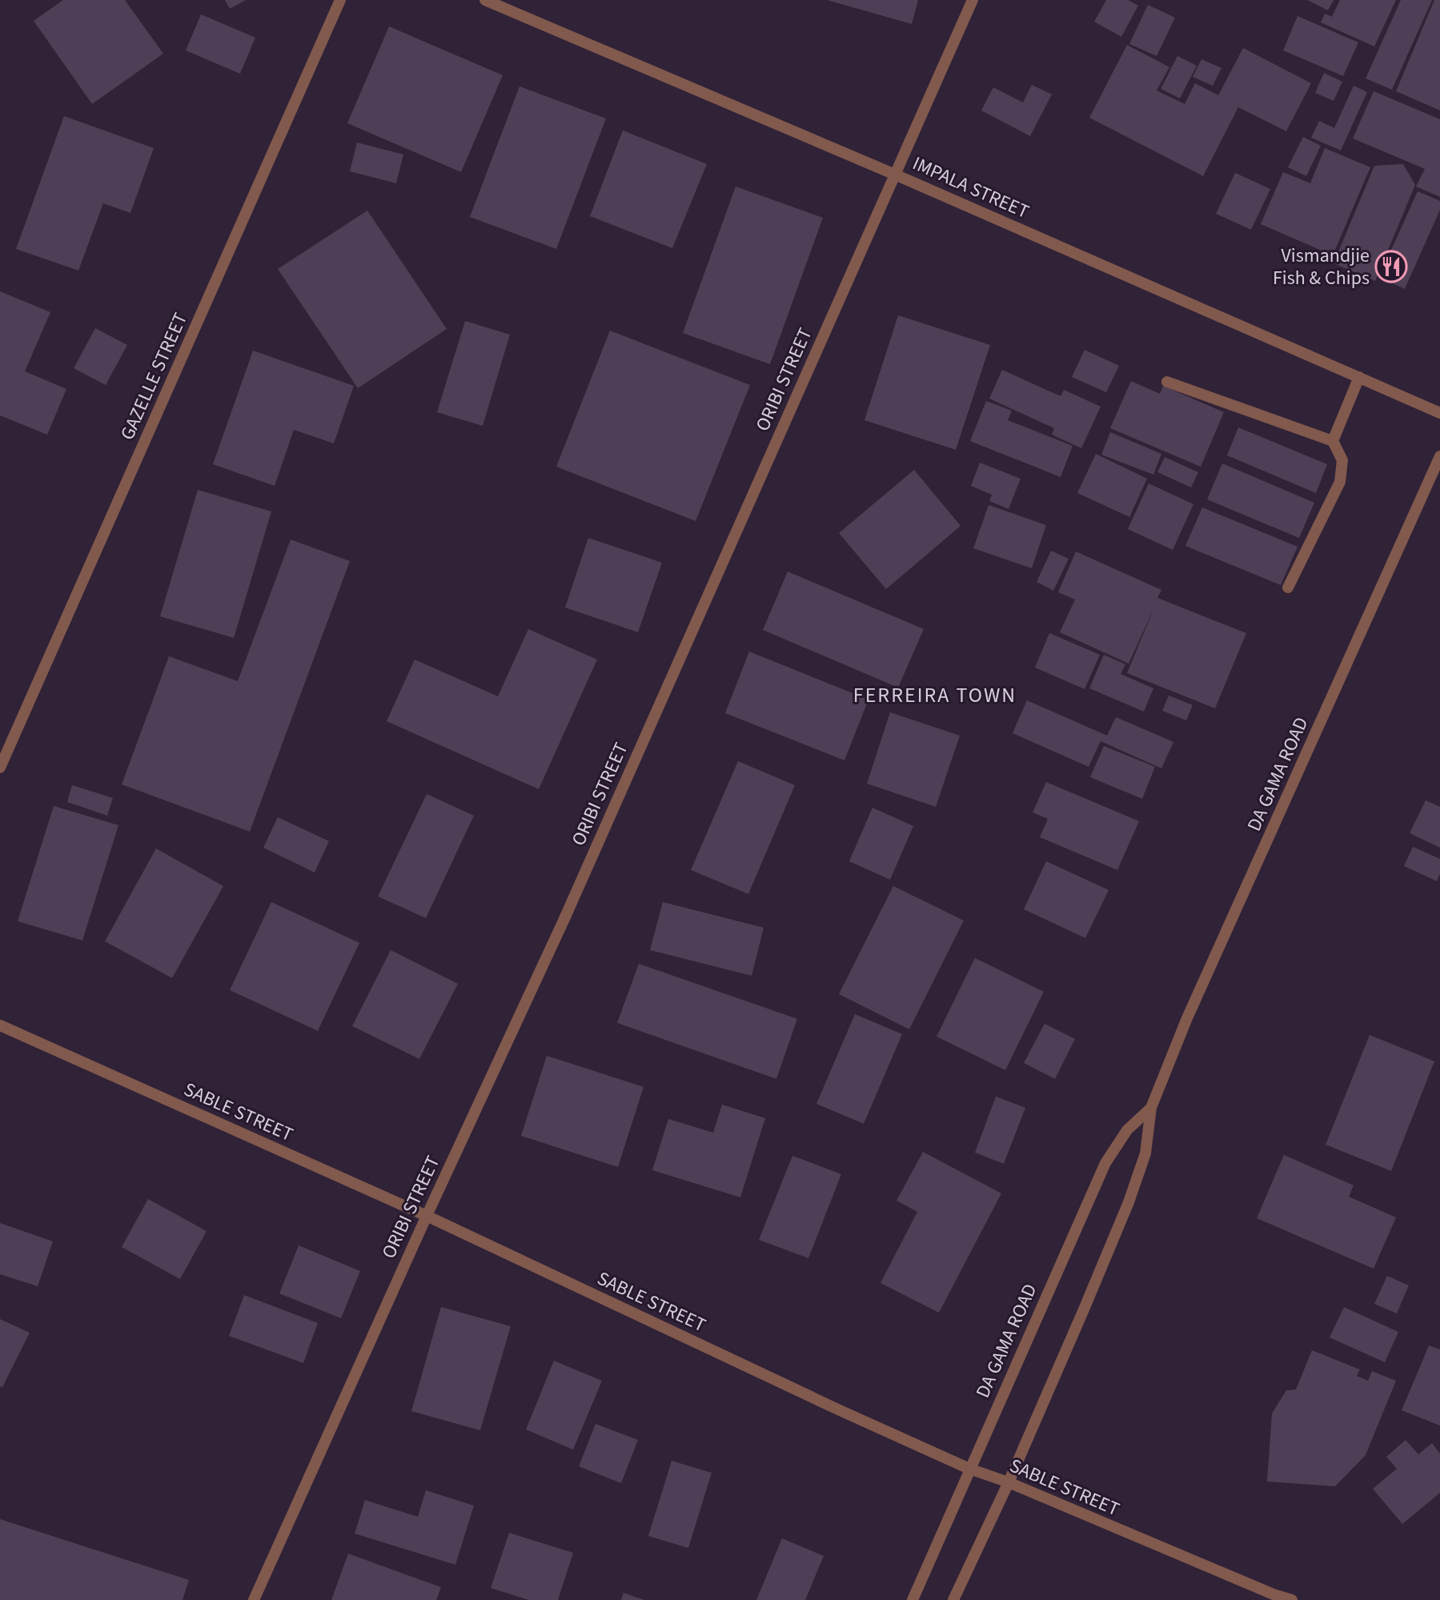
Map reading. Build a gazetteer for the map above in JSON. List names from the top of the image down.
{
  "streets": {
    "street": [
      "IMPALA STREET",
      "GAZELLE STREET",
      "ORIBI STREET",
      "DA GAMA ROAD",
      "SABLE STREET"
    ]
  },
  "crossings": [
    ["IMPALA STREET", "ORIBI STREET"],
    ["ORIBI STREET", "SABLE STREET"],
    ["DA GAMA ROAD", "SABLE STREET"]
  ],
  "districts": ["FERREIRA TOWN"],
  "places": {
    "restaurant": ["Vismandjie Fish & Chips"]
  }
}
